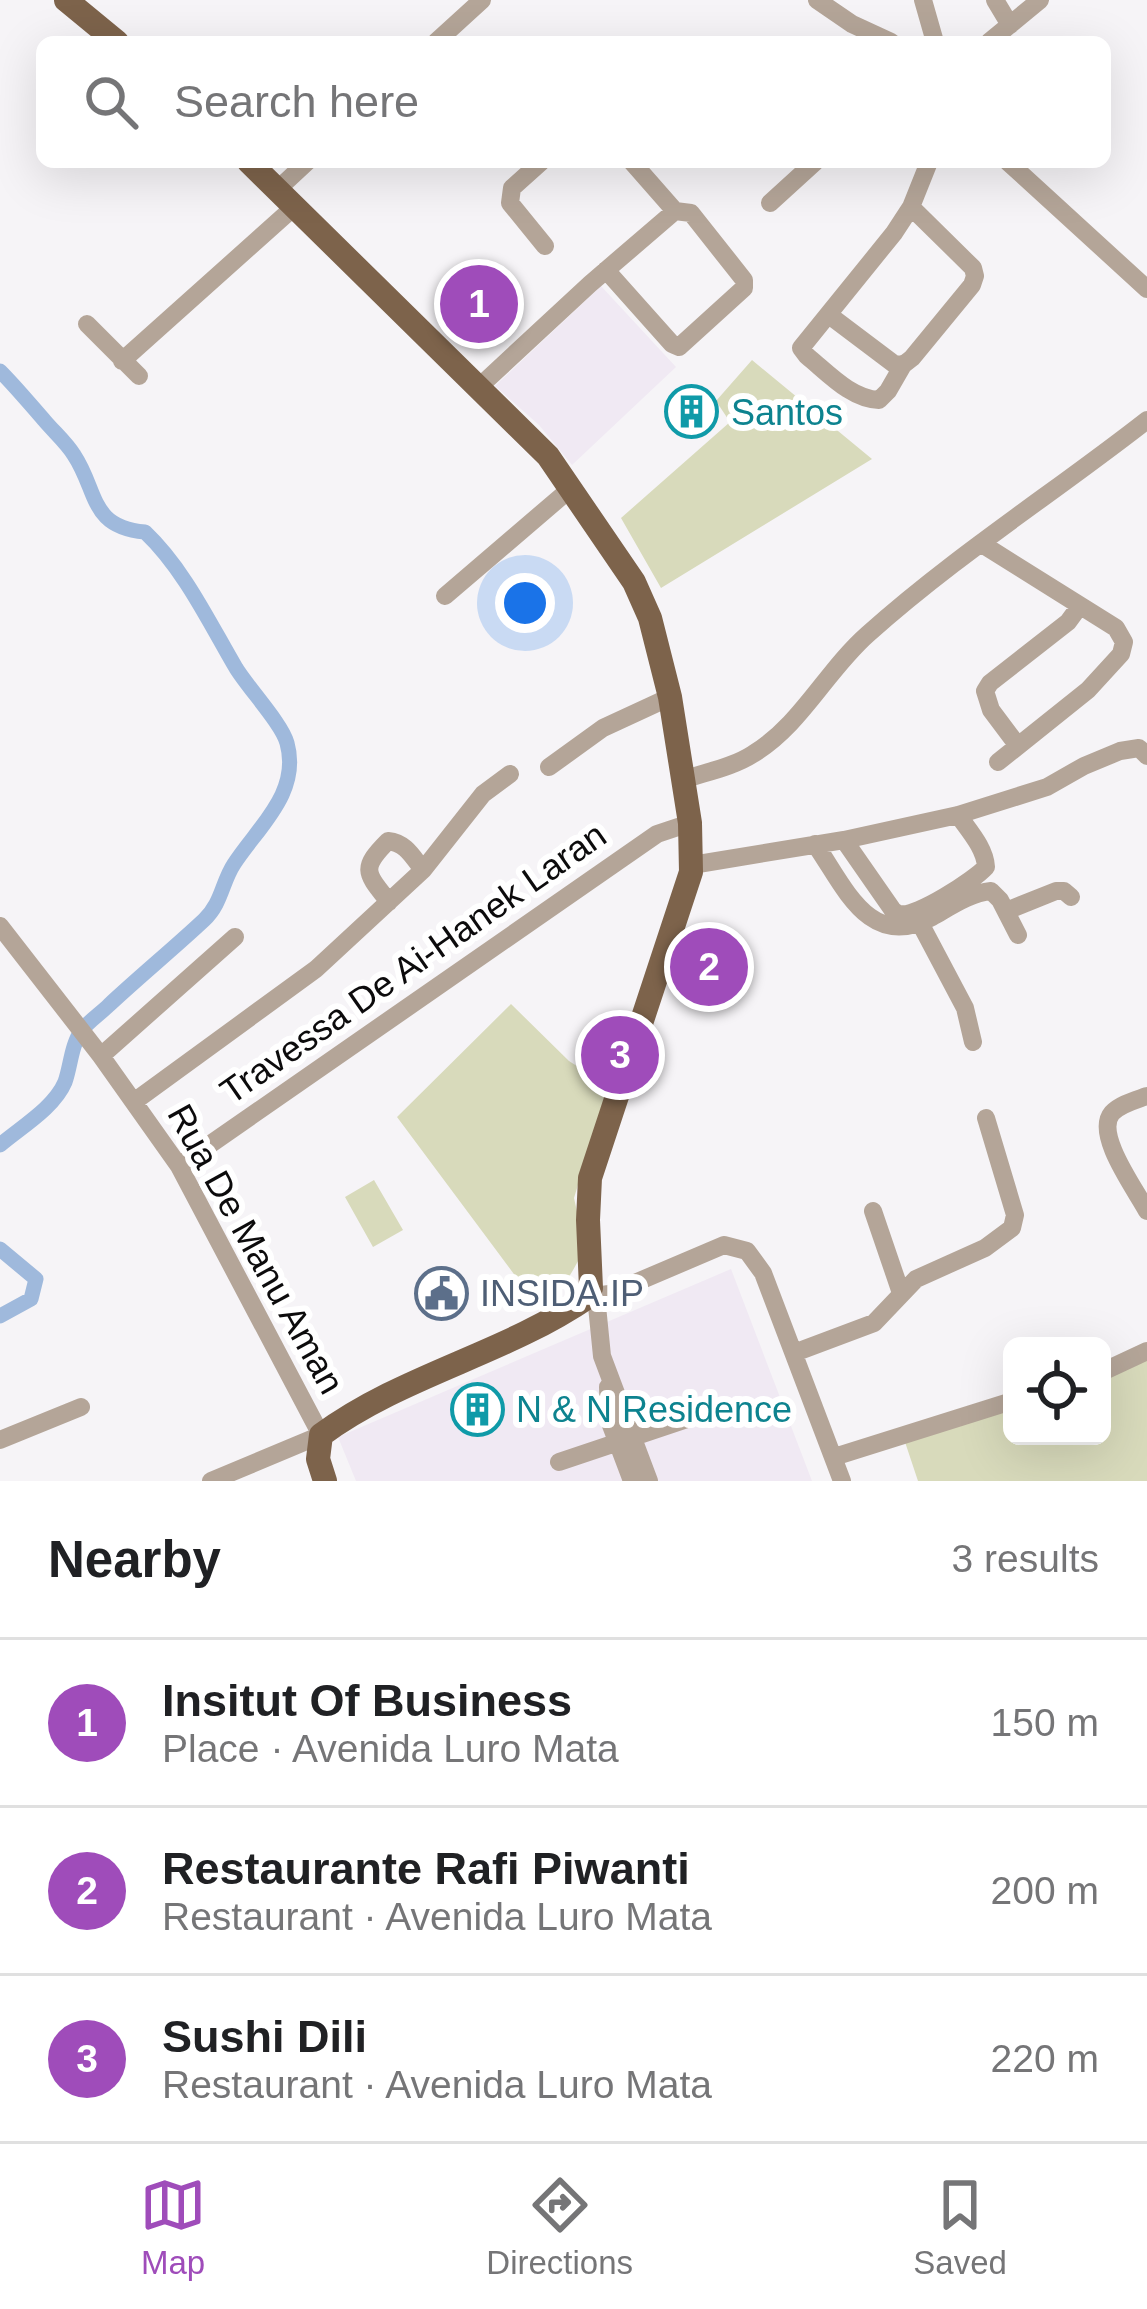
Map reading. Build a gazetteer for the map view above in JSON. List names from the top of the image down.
{
  "streets": {
    "street": ["Travessa De Ai-Hanek Laran", "Rua De Manu Aman"]
  },
  "crossings": [
    ["Travessa De Ai-Hanek Laran", "Rua De Manu Aman"]
  ],
  "places": {
    "building": ["Santos", "N & N Residence"],
    "public building": ["INSIDA.IP"]
  },
  "page": {
    "search": "Search here",
    "pins": ["1", "2", "3"],
    "heading": ["Nearby", "3 results"],
    "list": [
      {
        "mark": "1",
        "name": "Insitut Of Business",
        "note": "Place · Avenida Luro Mata",
        "value": "150 m"
      },
      {
        "mark": "2",
        "name": "Restaurante Rafi Piwanti",
        "note": "Restaurant · Avenida Luro Mata",
        "value": "200 m"
      },
      {
        "mark": "3",
        "name": "Sushi Dili",
        "note": "Restaurant · Avenida Luro Mata",
        "value": "220 m"
      }
    ],
    "nav": ["Map", "Directions", "Saved"]
  }
}
